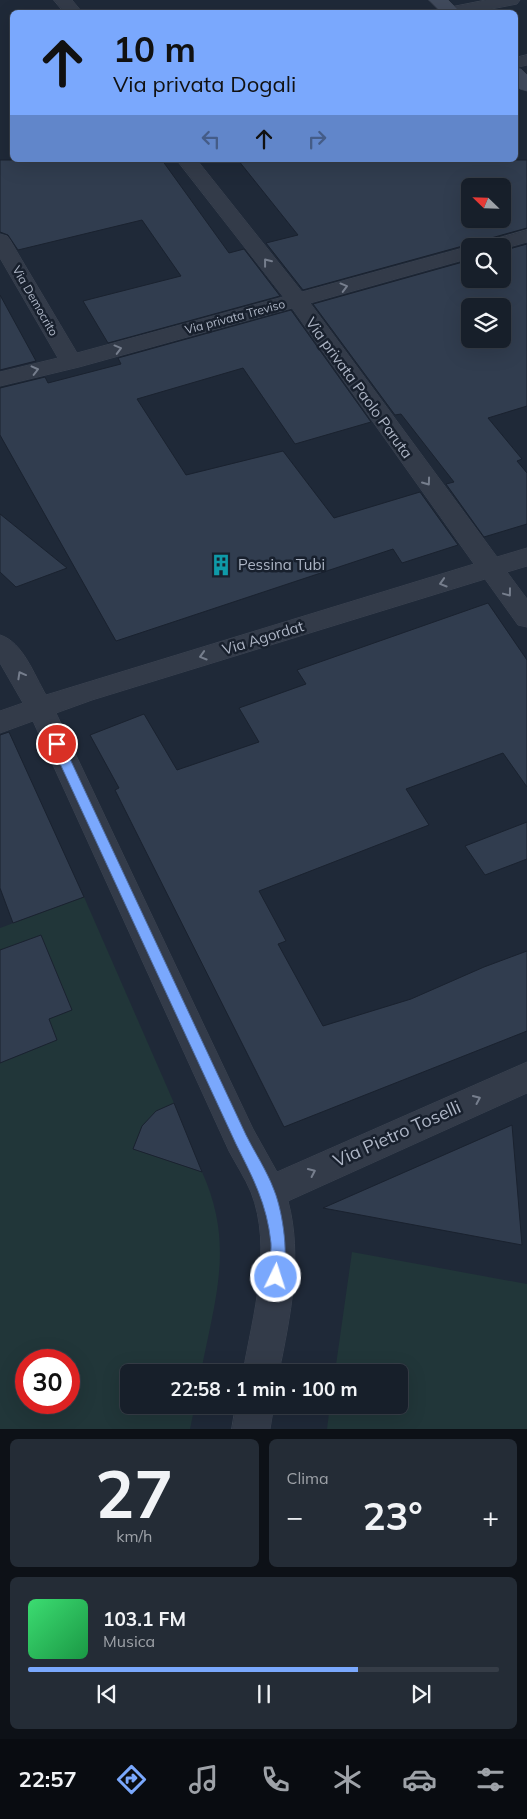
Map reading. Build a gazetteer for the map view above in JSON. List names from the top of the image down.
{
  "streets": {
    "street": [
      "Via Democrito",
      "Via privata Treviso",
      "Via privata Paolo Paruta",
      "Via Agordat",
      "Via Pietro Toselli"
    ]
  },
  "crossings": [
    ["Via Democrito", "Via privata Treviso"],
    ["Via privata Treviso", "Via privata Paolo Paruta"],
    ["Via privata Paolo Paruta", "Via Agordat"]
  ],
  "one_way": ["Via privata Treviso", "Via Agordat", "Via Pietro Toselli"],
  "places": {
    "building": ["Pessina Tubi"]
  },
  "north": "top left",
  "page": {
    "turn": ["10 m", "Via privata Dogali"],
    "limit": "30",
    "trip": "22:58 · 1 min · 100 m",
    "tile": [
      ["27", "km/h"],
      "Clima"
    ],
    "heat": ["−", "23°", "+"],
    "song": ["103.1 FM", "Musica"],
    "tabs": "22:57"
  }
}
